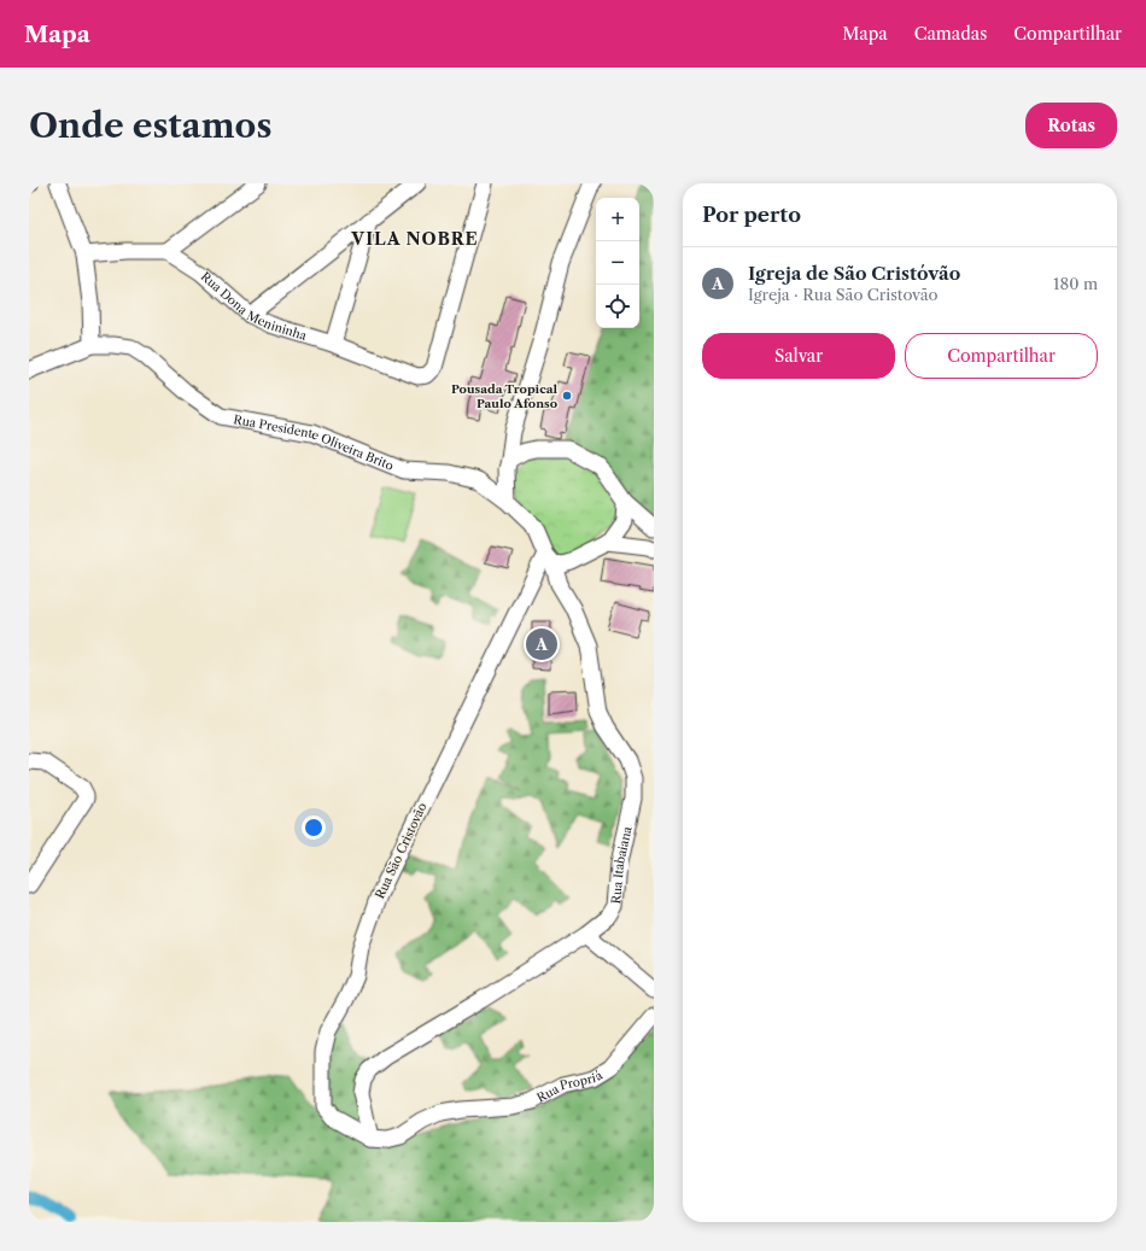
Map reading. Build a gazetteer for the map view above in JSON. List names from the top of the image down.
{
  "streets": {
    "street": [
      "Rua Dona Menininha",
      "Rua Presidente Oliveira Brito",
      "Rua São Cristovão",
      "Rua Itabaiana",
      "Rua Propriá"
    ]
  },
  "crossings": [
    ["Rua Presidente Oliveira Brito", "Rua São Cristovão"],
    ["Rua Presidente Oliveira Brito", "Rua Itabaiana"],
    ["Rua São Cristovão", "Rua Itabaiana"],
    ["Rua São Cristovão", "Rua Propriá"],
    ["Rua Itabaiana", "Rua Propriá"]
  ],
  "districts": ["VILA NOBRE"],
  "places": ["Pousada Tropical Paulo Afonso"],
  "page": {
    "header": "Mapa",
    "nav": ["Mapa", "Camadas", "Compartilhar"],
    "buttons": [
      "Rotas",
      ["Salvar", "Compartilhar"]
    ],
    "title": "Onde estamos",
    "heading": "Por perto",
    "map_buttons": ["+", "−"],
    "list": [
      {
        "mark": "A",
        "name": "Igreja de São Cristóvão",
        "note": "Igreja · Rua São Cristovão",
        "value": "180 m"
      }
    ],
    "pins": "A"
  }
}
